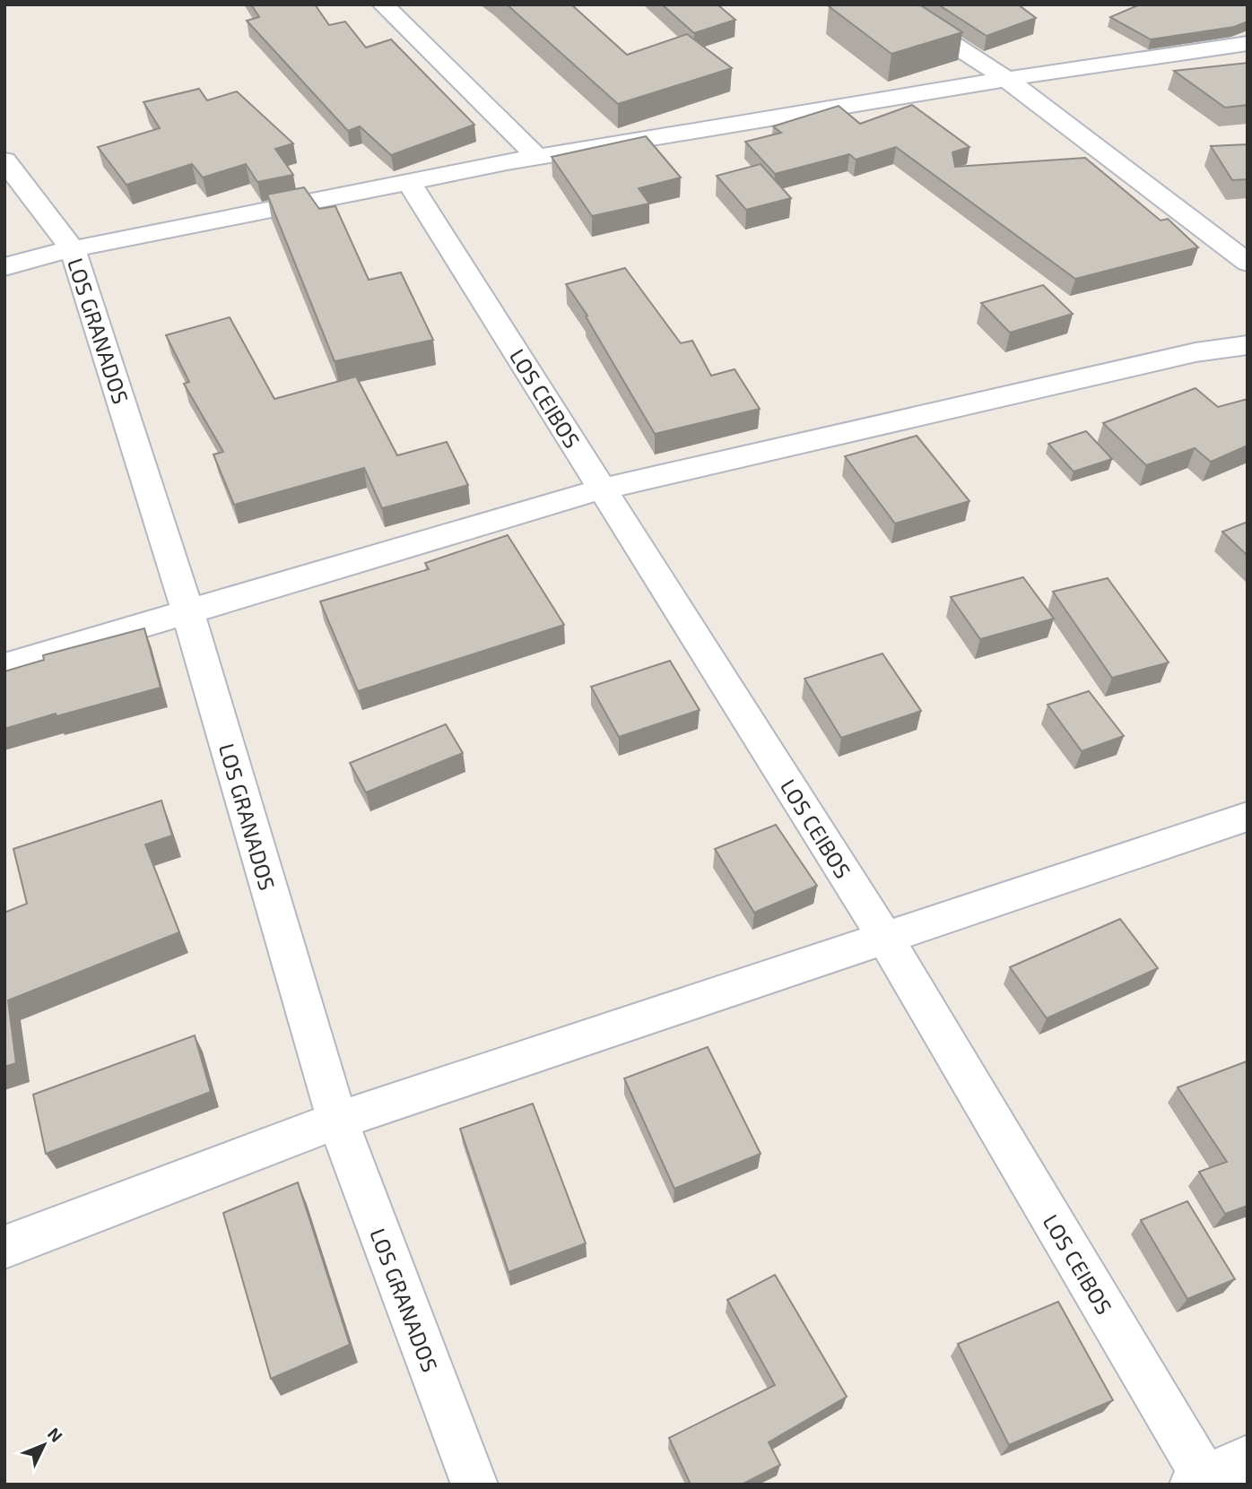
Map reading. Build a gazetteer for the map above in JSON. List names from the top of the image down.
{
  "streets": {
    "street": ["LOS GRANADOS", "LOS CEIBOS"]
  },
  "north": "top right"
}
